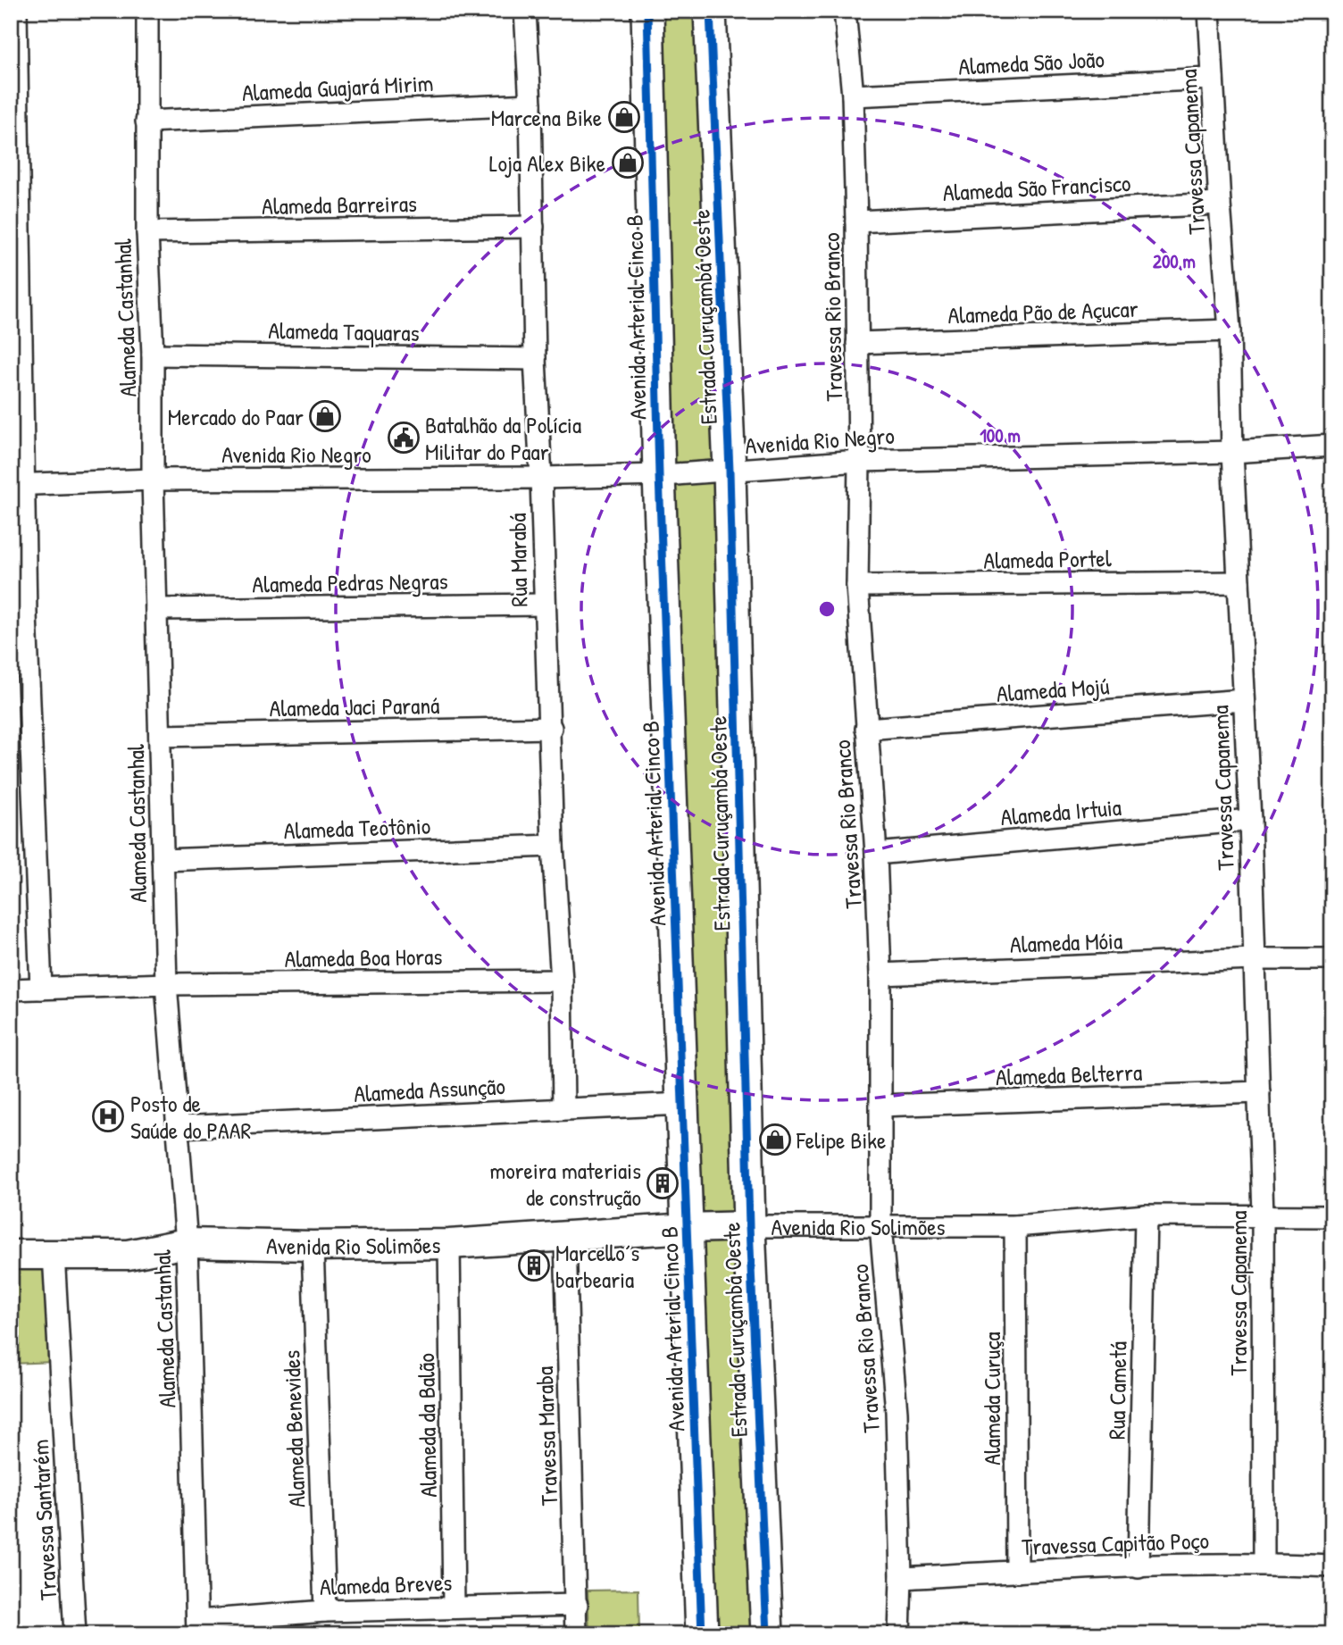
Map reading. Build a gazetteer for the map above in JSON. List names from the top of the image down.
{
  "streets": {
    "main road": ["Avenida Arterial Cinco B", "Estrada Curuçambá Oeste", "Avenida Rio Solimões"],
    "street": [
      "Alameda São João",
      "Alameda Guajará Mirim",
      "Travessa Capanema",
      "Alameda São Francisco",
      "Alameda Barreiras",
      "Alameda Pão de Açucar",
      "Travessa Rio Branco",
      "Alameda Castanhal",
      "Alameda Taquaras",
      "Avenida Rio Negro",
      "Alameda Portel",
      "Rua Marabá",
      "Alameda Pedras Negras",
      "Alameda Mojú",
      "Alameda Jaci Paraná",
      "Alameda Irtuia",
      "Alameda Teotônio",
      "Alameda Móia",
      "Alameda Boa Horas",
      "Alameda Belterra",
      "Alameda Assunção",
      "Rua Cametá",
      "Alameda Curuça",
      "Alameda da Balão",
      "Alameda Benevides",
      "Travessa Maraba",
      "Travessa Santarém",
      "Travessa Capitão Poço",
      "Alameda Breves"
    ]
  },
  "crossings": [
    ["Alameda São João", "Travessa Capanema"],
    ["Alameda São João", "Travessa Rio Branco"],
    ["Alameda Guajará Mirim", "Alameda Castanhal"],
    ["Alameda Guajará Mirim", "Rua Marabá"],
    ["Travessa Capanema", "Alameda São Francisco"],
    ["Travessa Capanema", "Alameda Pão de Açucar"],
    ["Travessa Capanema", "Avenida Rio Negro"],
    ["Travessa Capanema", "Alameda Portel"],
    ["Travessa Capanema", "Alameda Mojú"],
    ["Travessa Capanema", "Alameda Irtuia"],
    ["Travessa Capanema", "Alameda Móia"],
    ["Travessa Capanema", "Alameda Belterra"],
    ["Travessa Capanema", "Avenida Rio Solimões"],
    ["Travessa Capanema", "Travessa Capitão Poço"],
    ["Alameda São Francisco", "Travessa Rio Branco"],
    ["Alameda Barreiras", "Alameda Castanhal"],
    ["Alameda Barreiras", "Rua Marabá"],
    ["Alameda Pão de Açucar", "Travessa Rio Branco"],
    ["Avenida Arterial Cinco B", "Avenida Rio Negro"],
    ["Avenida Arterial Cinco B", "Alameda Assunção"],
    ["Avenida Arterial Cinco B", "Avenida Rio Solimões"],
    ["Estrada Curuçambá Oeste", "Avenida Rio Negro"],
    ["Estrada Curuçambá Oeste", "Avenida Rio Solimões"],
    ["Travessa Rio Branco", "Avenida Rio Negro"],
    ["Travessa Rio Branco", "Alameda Portel"],
    ["Travessa Rio Branco", "Alameda Mojú"],
    ["Travessa Rio Branco", "Alameda Irtuia"],
    ["Travessa Rio Branco", "Alameda Móia"],
    ["Travessa Rio Branco", "Alameda Belterra"],
    ["Travessa Rio Branco", "Avenida Rio Solimões"],
    ["Travessa Rio Branco", "Travessa Capitão Poço"],
    ["Alameda Castanhal", "Alameda Taquaras"],
    ["Alameda Castanhal", "Avenida Rio Negro"],
    ["Alameda Castanhal", "Alameda Pedras Negras"],
    ["Alameda Castanhal", "Alameda Jaci Paraná"],
    ["Alameda Castanhal", "Alameda Teotônio"],
    ["Alameda Castanhal", "Alameda Boa Horas"],
    ["Alameda Castanhal", "Alameda Assunção"],
    ["Alameda Castanhal", "Avenida Rio Solimões"],
    ["Alameda Castanhal", "Alameda Breves"],
    ["Alameda Taquaras", "Rua Marabá"],
    ["Avenida Rio Negro", "Rua Marabá"],
    ["Rua Marabá", "Alameda Pedras Negras"],
    ["Rua Marabá", "Alameda Jaci Paraná"],
    ["Rua Marabá", "Alameda Teotônio"],
    ["Rua Marabá", "Alameda Boa Horas"],
    ["Rua Marabá", "Alameda Assunção"],
    ["Avenida Rio Solimões", "Rua Cametá"],
    ["Avenida Rio Solimões", "Alameda Curuça"],
    ["Avenida Rio Solimões", "Alameda da Balão"],
    ["Avenida Rio Solimões", "Alameda Benevides"],
    ["Avenida Rio Solimões", "Travessa Maraba"],
    ["Avenida Rio Solimões", "Travessa Santarém"],
    ["Rua Cametá", "Travessa Capitão Poço"],
    ["Alameda Curuça", "Travessa Capitão Poço"],
    ["Alameda da Balão", "Alameda Breves"],
    ["Alameda Benevides", "Alameda Breves"],
    ["Travessa Maraba", "Alameda Breves"]
  ],
  "places": {
    "shop": [
      "Marcena Bike",
      "Loja Alex Bike",
      "Mercado do Paar",
      "Felipe Bike"
    ],
    "public building": ["Batalhão da Polícia Militar do Paar"],
    "hospital": ["Posto de Saúde do PAAR"],
    "building": ["moreira materiais de construção", "Marcello´s barbearia"]
  },
  "rings": ["200 m", "100 m"]
}
